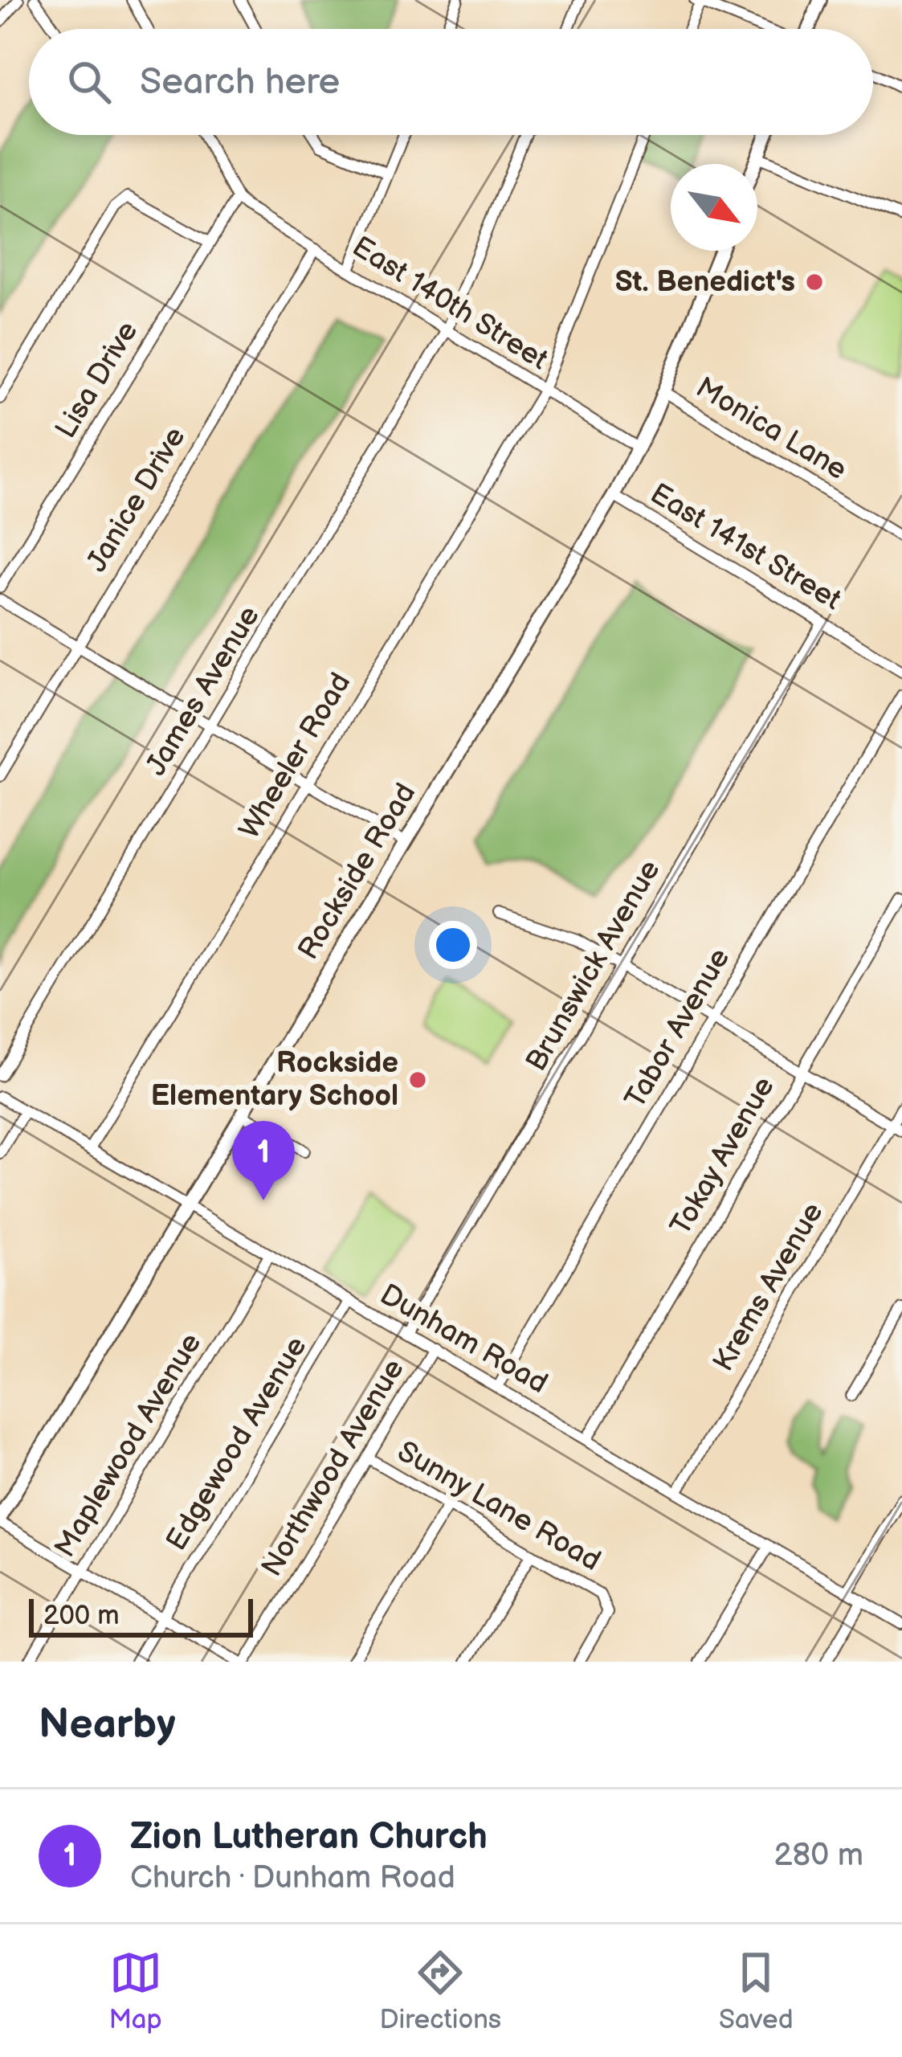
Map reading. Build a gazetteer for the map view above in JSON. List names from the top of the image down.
{
  "streets": {
    "main road": ["Rockside Road"],
    "street": [
      "East 140th Street",
      "Lisa Drive",
      "Monica Lane",
      "Janice Drive",
      "East 141st Street",
      "James Avenue",
      "Wheeler Road",
      "Brunswick Avenue",
      "Tabor Avenue",
      "Tokay Avenue",
      "Krems Avenue",
      "Dunham Road",
      "Edgewood Avenue",
      "Maplewood Avenue",
      "Northwood Avenue",
      "Sunny Lane Road"
    ]
  },
  "crossings": [
    ["East 140th Street", "Lisa Drive"],
    ["East 140th Street", "Janice Drive"],
    ["East 140th Street", "James Avenue"],
    ["East 140th Street", "Wheeler Road"],
    ["East 140th Street", "Rockside Road"],
    ["Monica Lane", "Rockside Road"],
    ["East 141st Street", "Rockside Road"],
    ["East 141st Street", "Brunswick Avenue"],
    ["Wheeler Road", "Dunham Road"],
    ["Rockside Road", "Dunham Road"],
    ["Brunswick Avenue", "Dunham Road"],
    ["Tabor Avenue", "Dunham Road"],
    ["Tokay Avenue", "Dunham Road"],
    ["Krems Avenue", "Dunham Road"],
    ["Dunham Road", "Edgewood Avenue"],
    ["Dunham Road", "Maplewood Avenue"],
    ["Dunham Road", "Northwood Avenue"],
    ["Northwood Avenue", "Sunny Lane Road"]
  ],
  "places": ["St. Benedict's", "Rockside Elementary School"],
  "scale_bar": "200 m",
  "north": "bottom right",
  "page": {
    "search": "Search here",
    "pins": "1",
    "scale": "200 m",
    "heading": "Nearby",
    "list": [
      {
        "mark": "1",
        "name": "Zion Lutheran Church",
        "note": "Church · Dunham Road",
        "value": "280 m"
      }
    ],
    "nav": ["Map", "Directions", "Saved"]
  }
}
